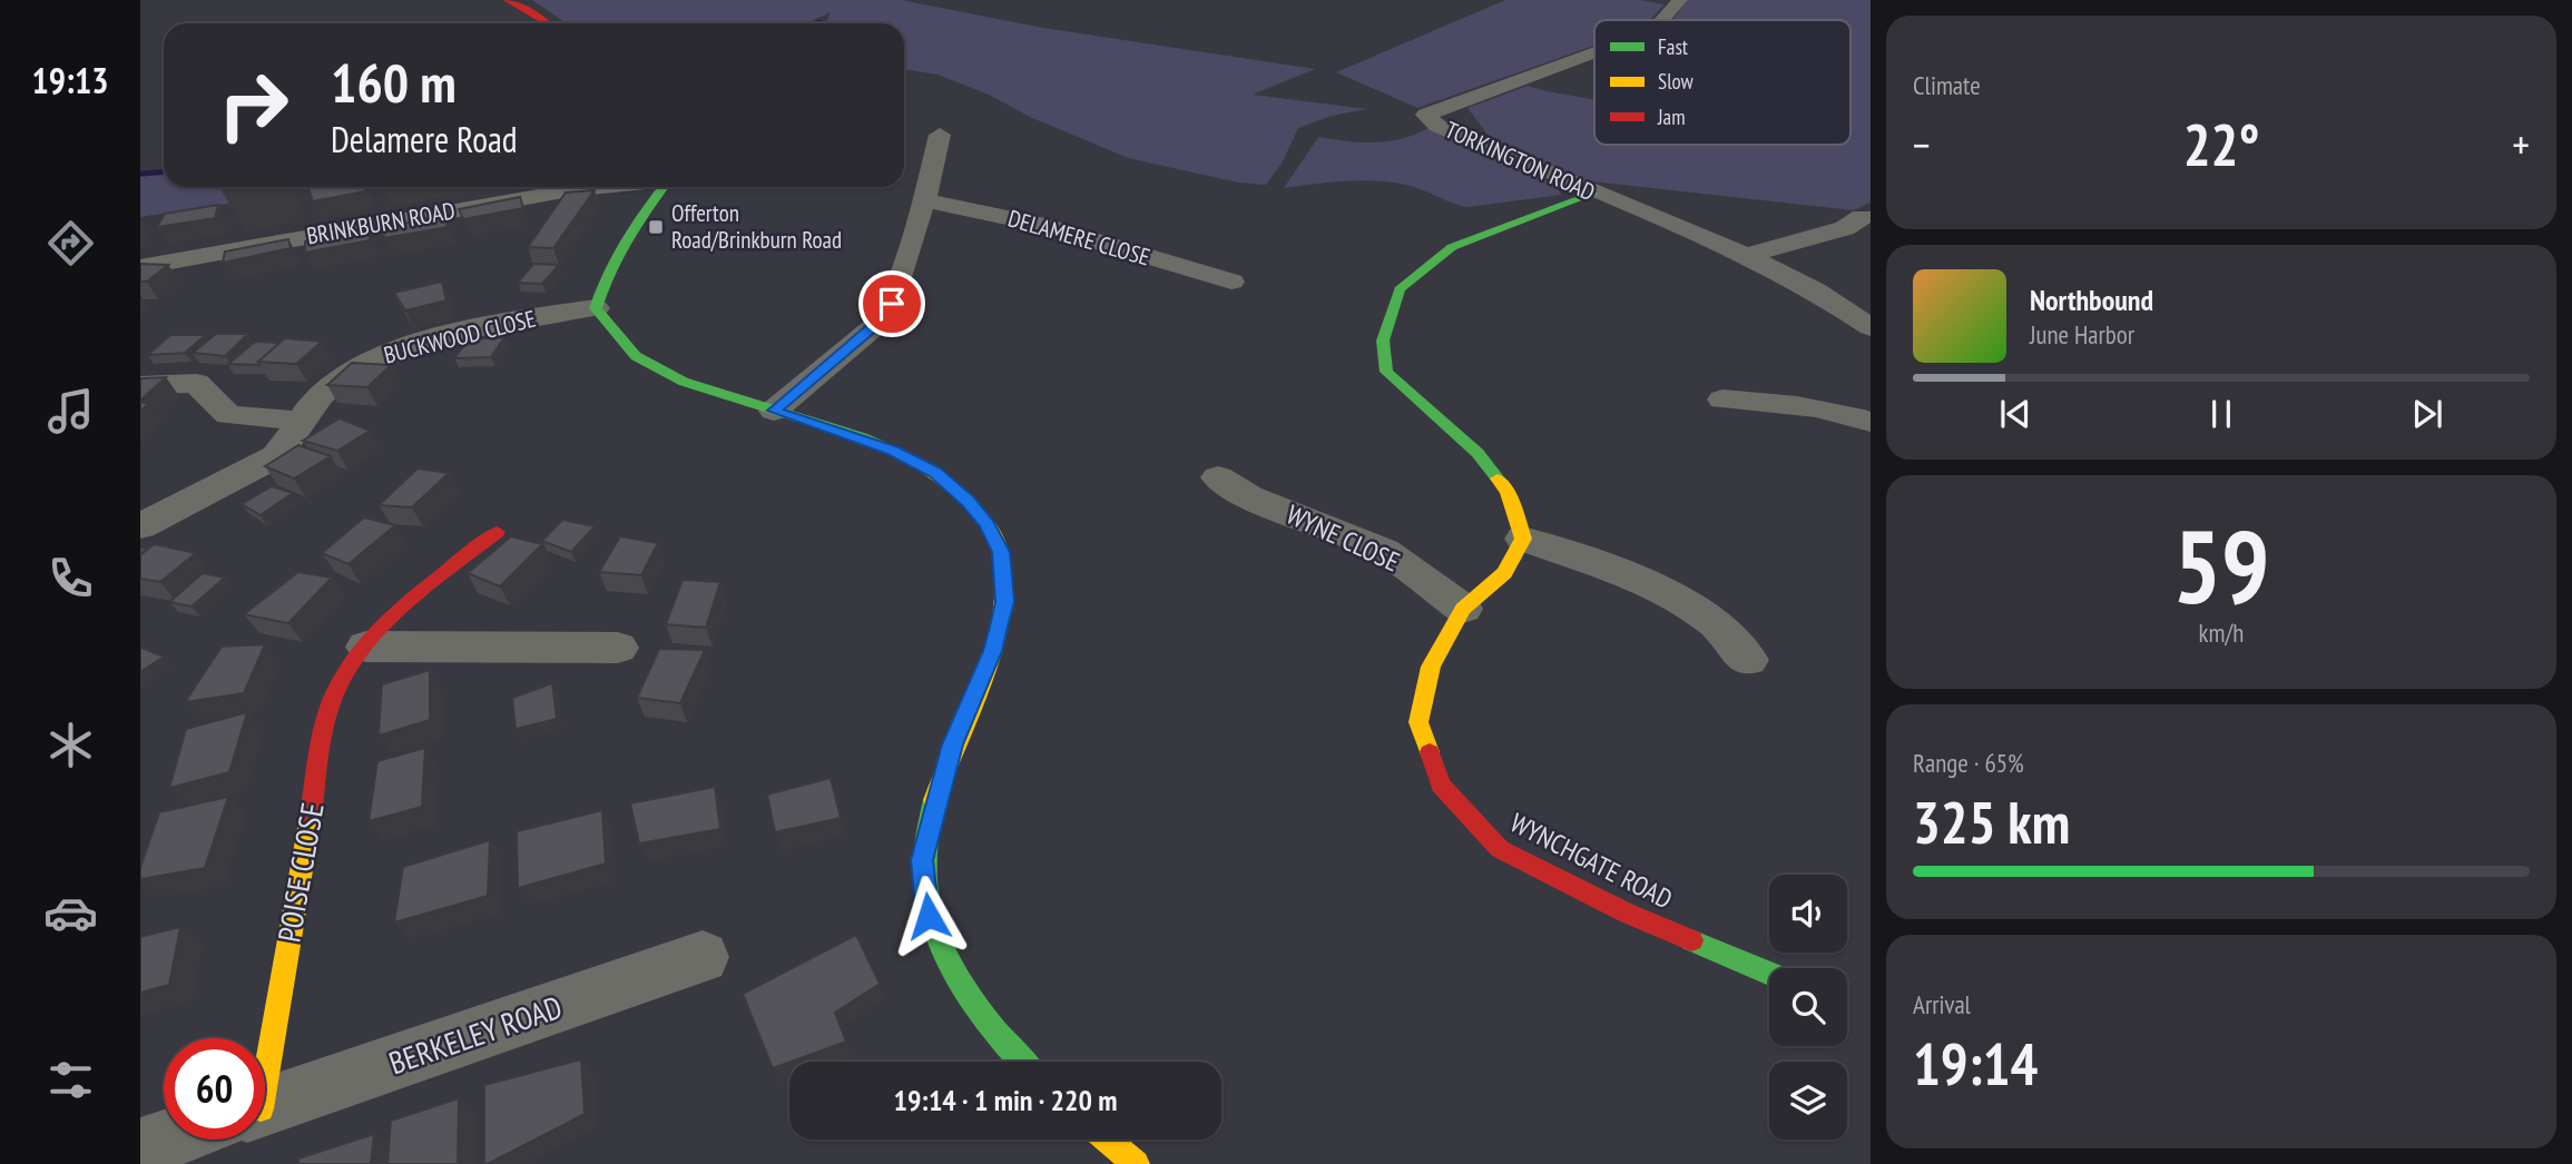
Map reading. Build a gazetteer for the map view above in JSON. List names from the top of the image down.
{
  "streets": {
    "street": [
      "TORKINGTON ROAD",
      "BRINKBURN ROAD",
      "DELAMERE CLOSE",
      "BUCKWOOD CLOSE",
      "WYNE CLOSE",
      "WYNCHGATE ROAD",
      "POISE CLOSE",
      "BERKELEY ROAD"
    ]
  },
  "crossings": [
    ["WYNE CLOSE", "WYNCHGATE ROAD"]
  ],
  "places": {
    "transit": ["Offerton Road/Brinkburn Road"]
  },
  "legend": ["Fast", "Slow", "Jam"],
  "page": {
    "tabs": "19:13",
    "tile": [
      "Climate",
      ["59", "km/h"],
      ["Range · 65%", "325 km"],
      ["Arrival", "19:14"]
    ],
    "turn": ["160 m", "Delamere Road"],
    "heat": ["−", "22°", "+"],
    "song": ["Northbound", "June Harbor"],
    "limit": "60",
    "trip": "19:14 · 1 min · 220 m"
  }
}
